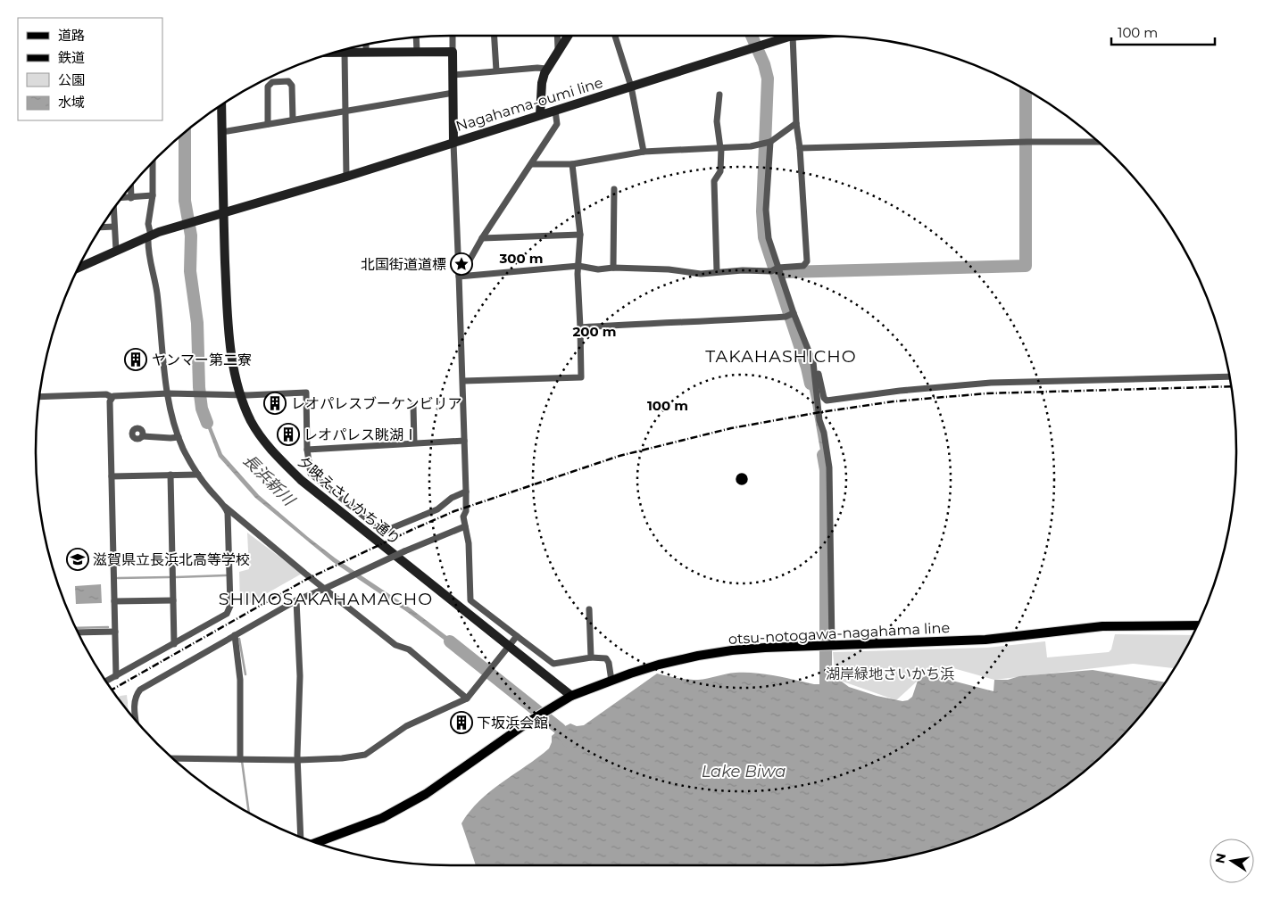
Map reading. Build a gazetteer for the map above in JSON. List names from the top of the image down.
{
  "streets": {
    "main road": ["otsu-notogawa-nagahama line"],
    "street": ["Nagahama-oumi line", "夕映えさいかち通り"]
  },
  "crossings": [
    ["Nagahama-oumi line", "夕映えさいかち通り"],
    ["夕映えさいかち通り", "otsu-notogawa-nagahama line"]
  ],
  "districts": ["TAKAHASHICHO", "SHIMOSAKAHAMACHO"],
  "water": ["長浜新川", "Lake Biwa"],
  "parks": ["湖岸緑地さいかち浜"],
  "places": {
    "place": ["北国街道道標"],
    "building": [
      "ヤンマー第二寮",
      "レオパレスブーケンビリア",
      "レオパレス眺湖Ⅰ",
      "下坂浜会館"
    ],
    "school or university": ["滋賀県立長浜北高等学校"]
  },
  "legend": [
    "道路",
    "鉄道",
    "公園",
    "水域"
  ],
  "scale_bar": "100 m",
  "north": "left",
  "rings": ["300 m", "200 m", "100 m"]
}
